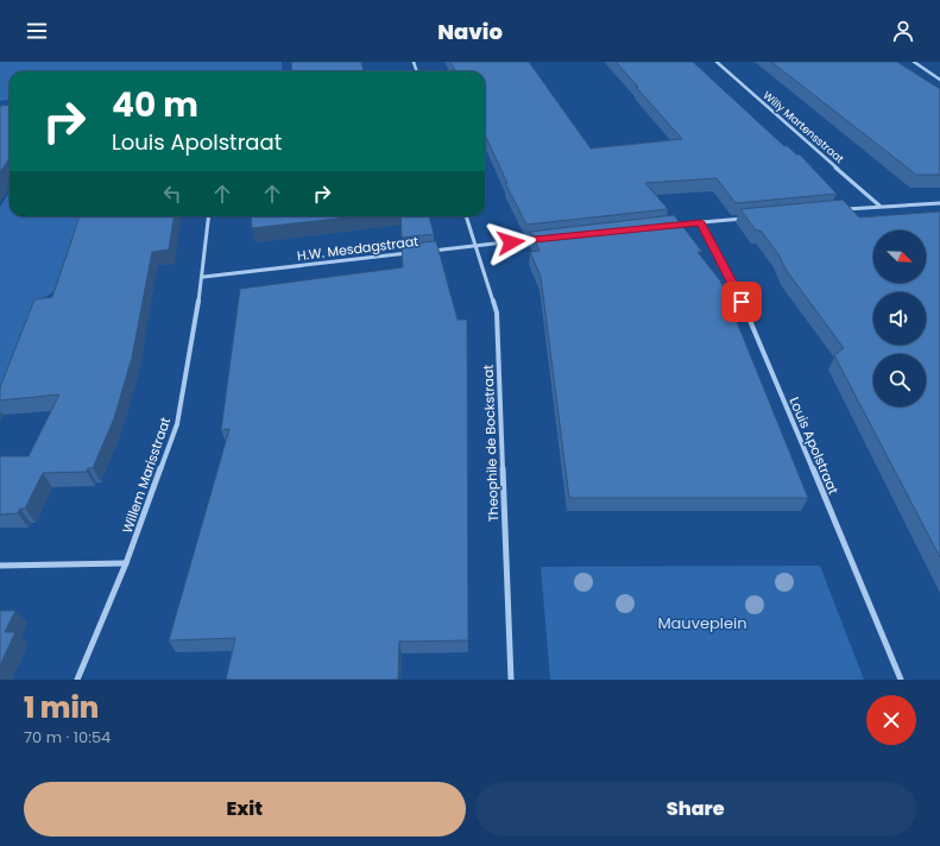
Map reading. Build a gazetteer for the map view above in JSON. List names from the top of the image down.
{
  "streets": {
    "street": [
      "Willy Martensstraat",
      "H.W. Mesdagstraat",
      "Theophile de Bockstraat",
      "Louis Apolstraat",
      "Willem Marisstraat"
    ]
  },
  "crossings": [
    ["H.W. Mesdagstraat", "Theophile de Bockstraat"],
    ["H.W. Mesdagstraat", "Willem Marisstraat"]
  ],
  "parks": ["Mauveplein"],
  "north": "bottom right",
  "page": {
    "header": "Navio",
    "turn": ["40 m", "Louis Apolstraat"],
    "heading": ["1 min", "70 m · 10:54"],
    "buttons": ["Exit", "Share"]
  }
}
